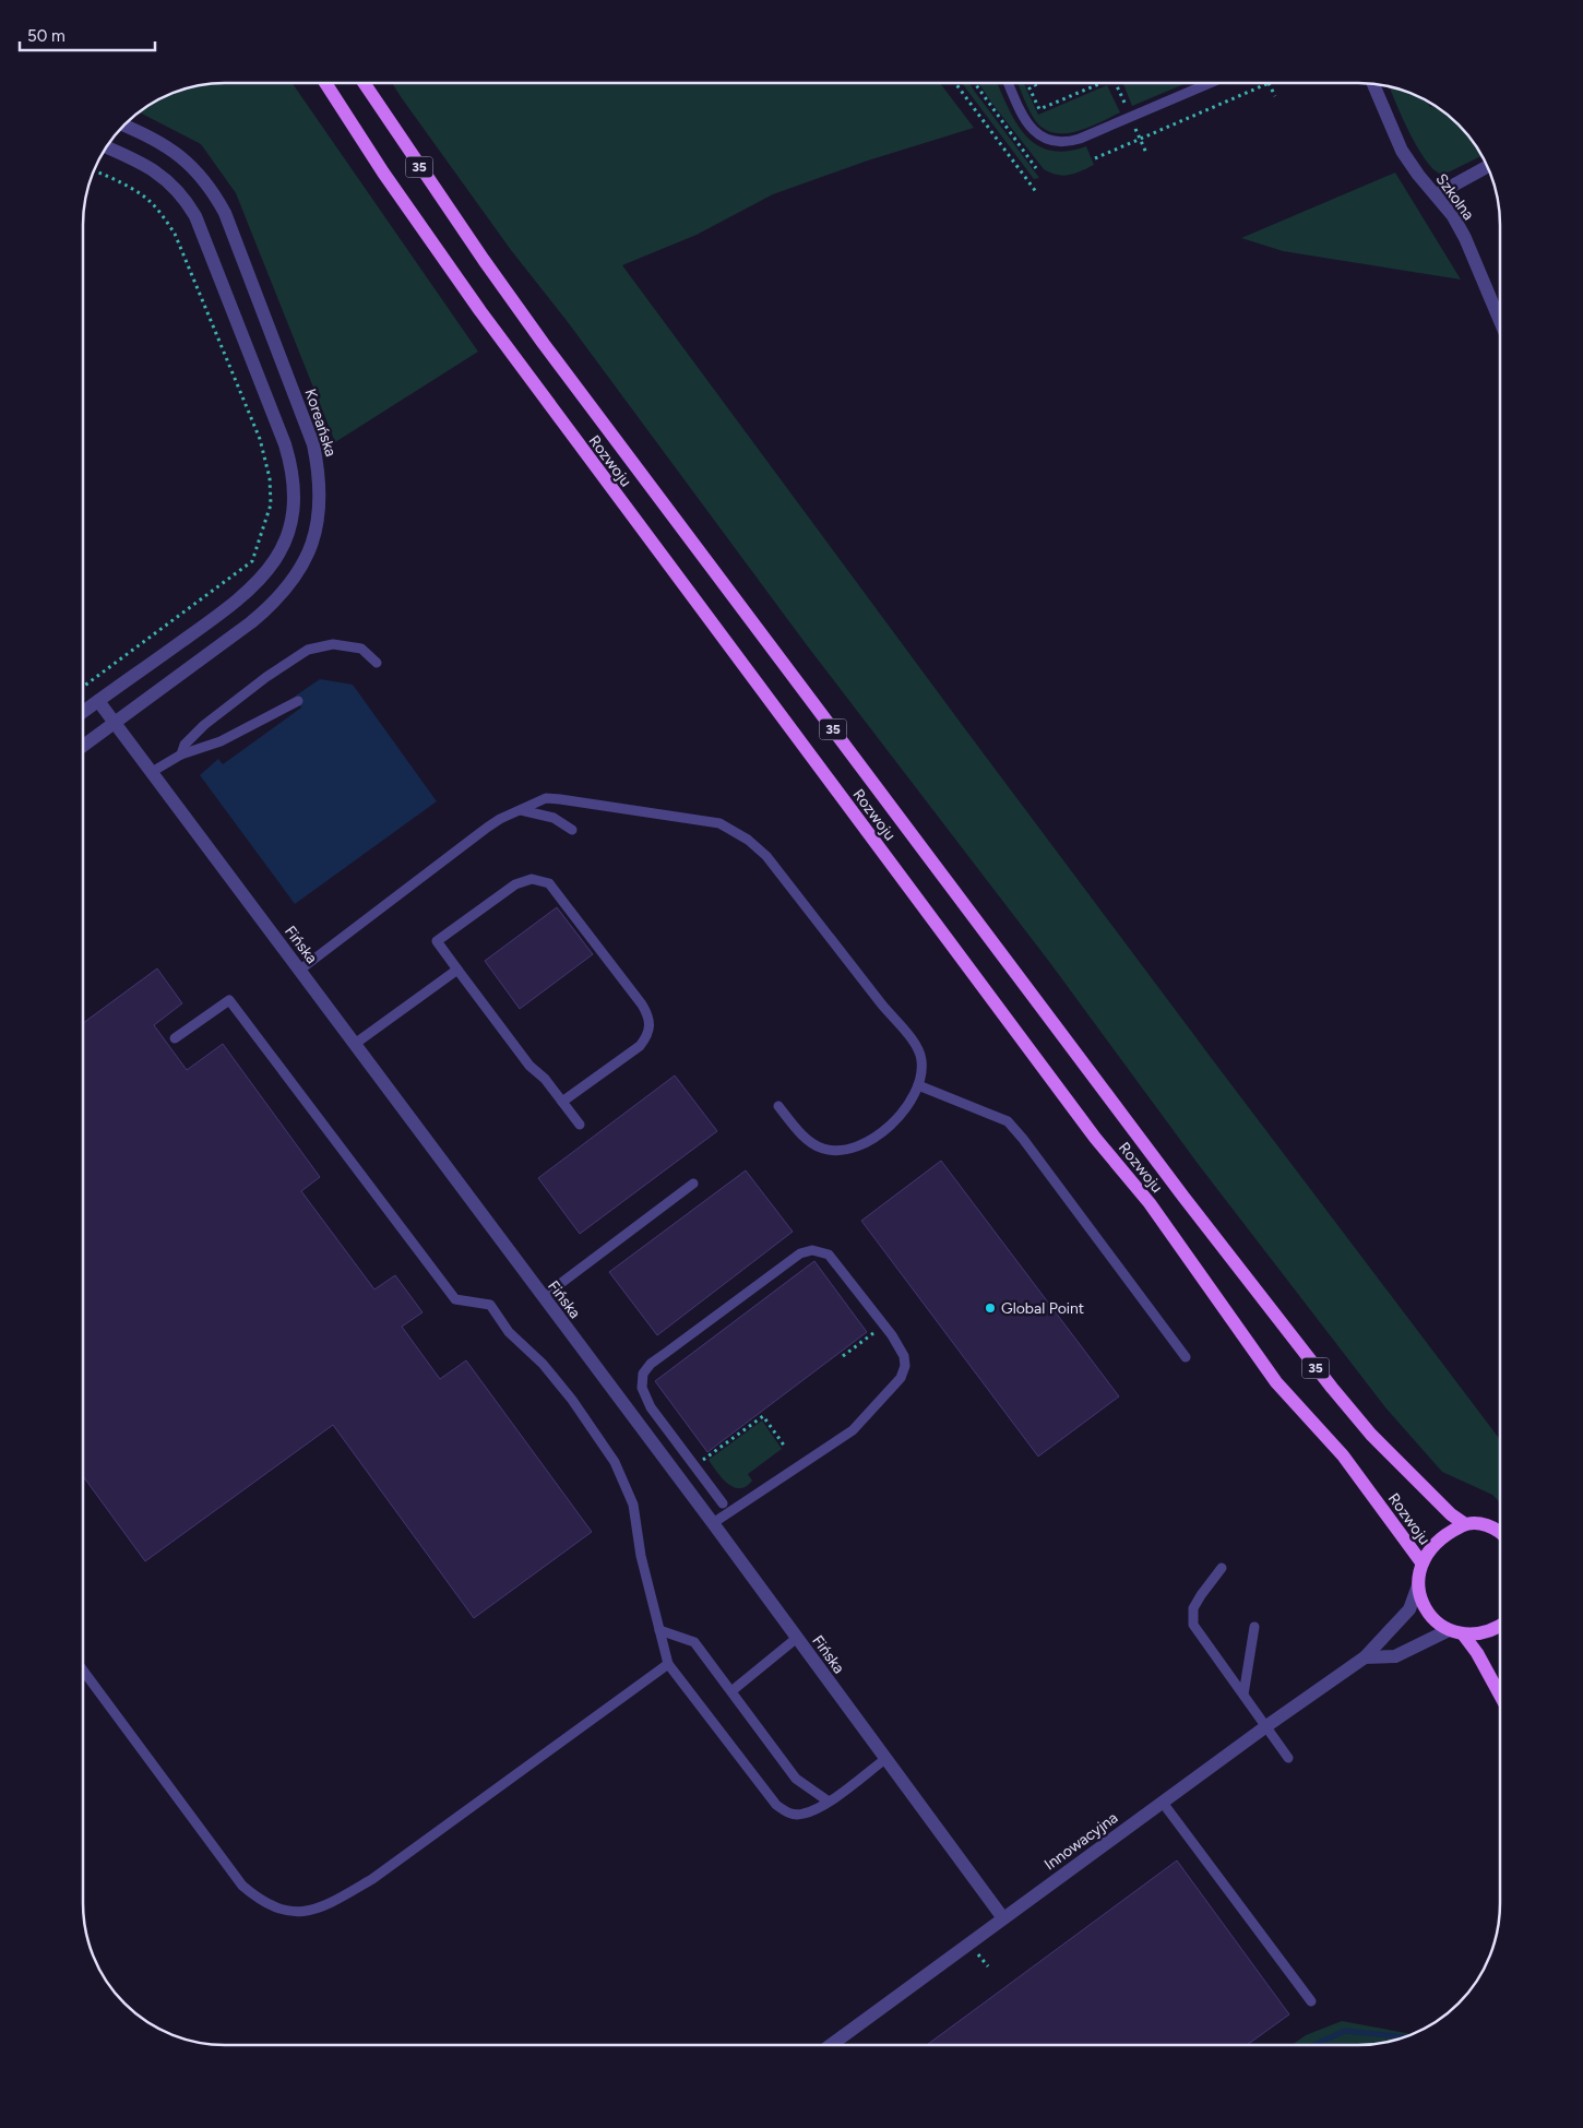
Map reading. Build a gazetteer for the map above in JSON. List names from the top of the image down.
{
  "streets": {
    "main road": ["35", "Rozwoju"],
    "street": [
      "Szkolna",
      "Koreańska",
      "Fińska",
      "Innowacyjna"
    ]
  },
  "crossings": [
    ["Koreańska", "Fińska"],
    ["Fińska", "Innowacyjna"]
  ],
  "places": ["Global Point"],
  "scale_bar": "50 m"
}
